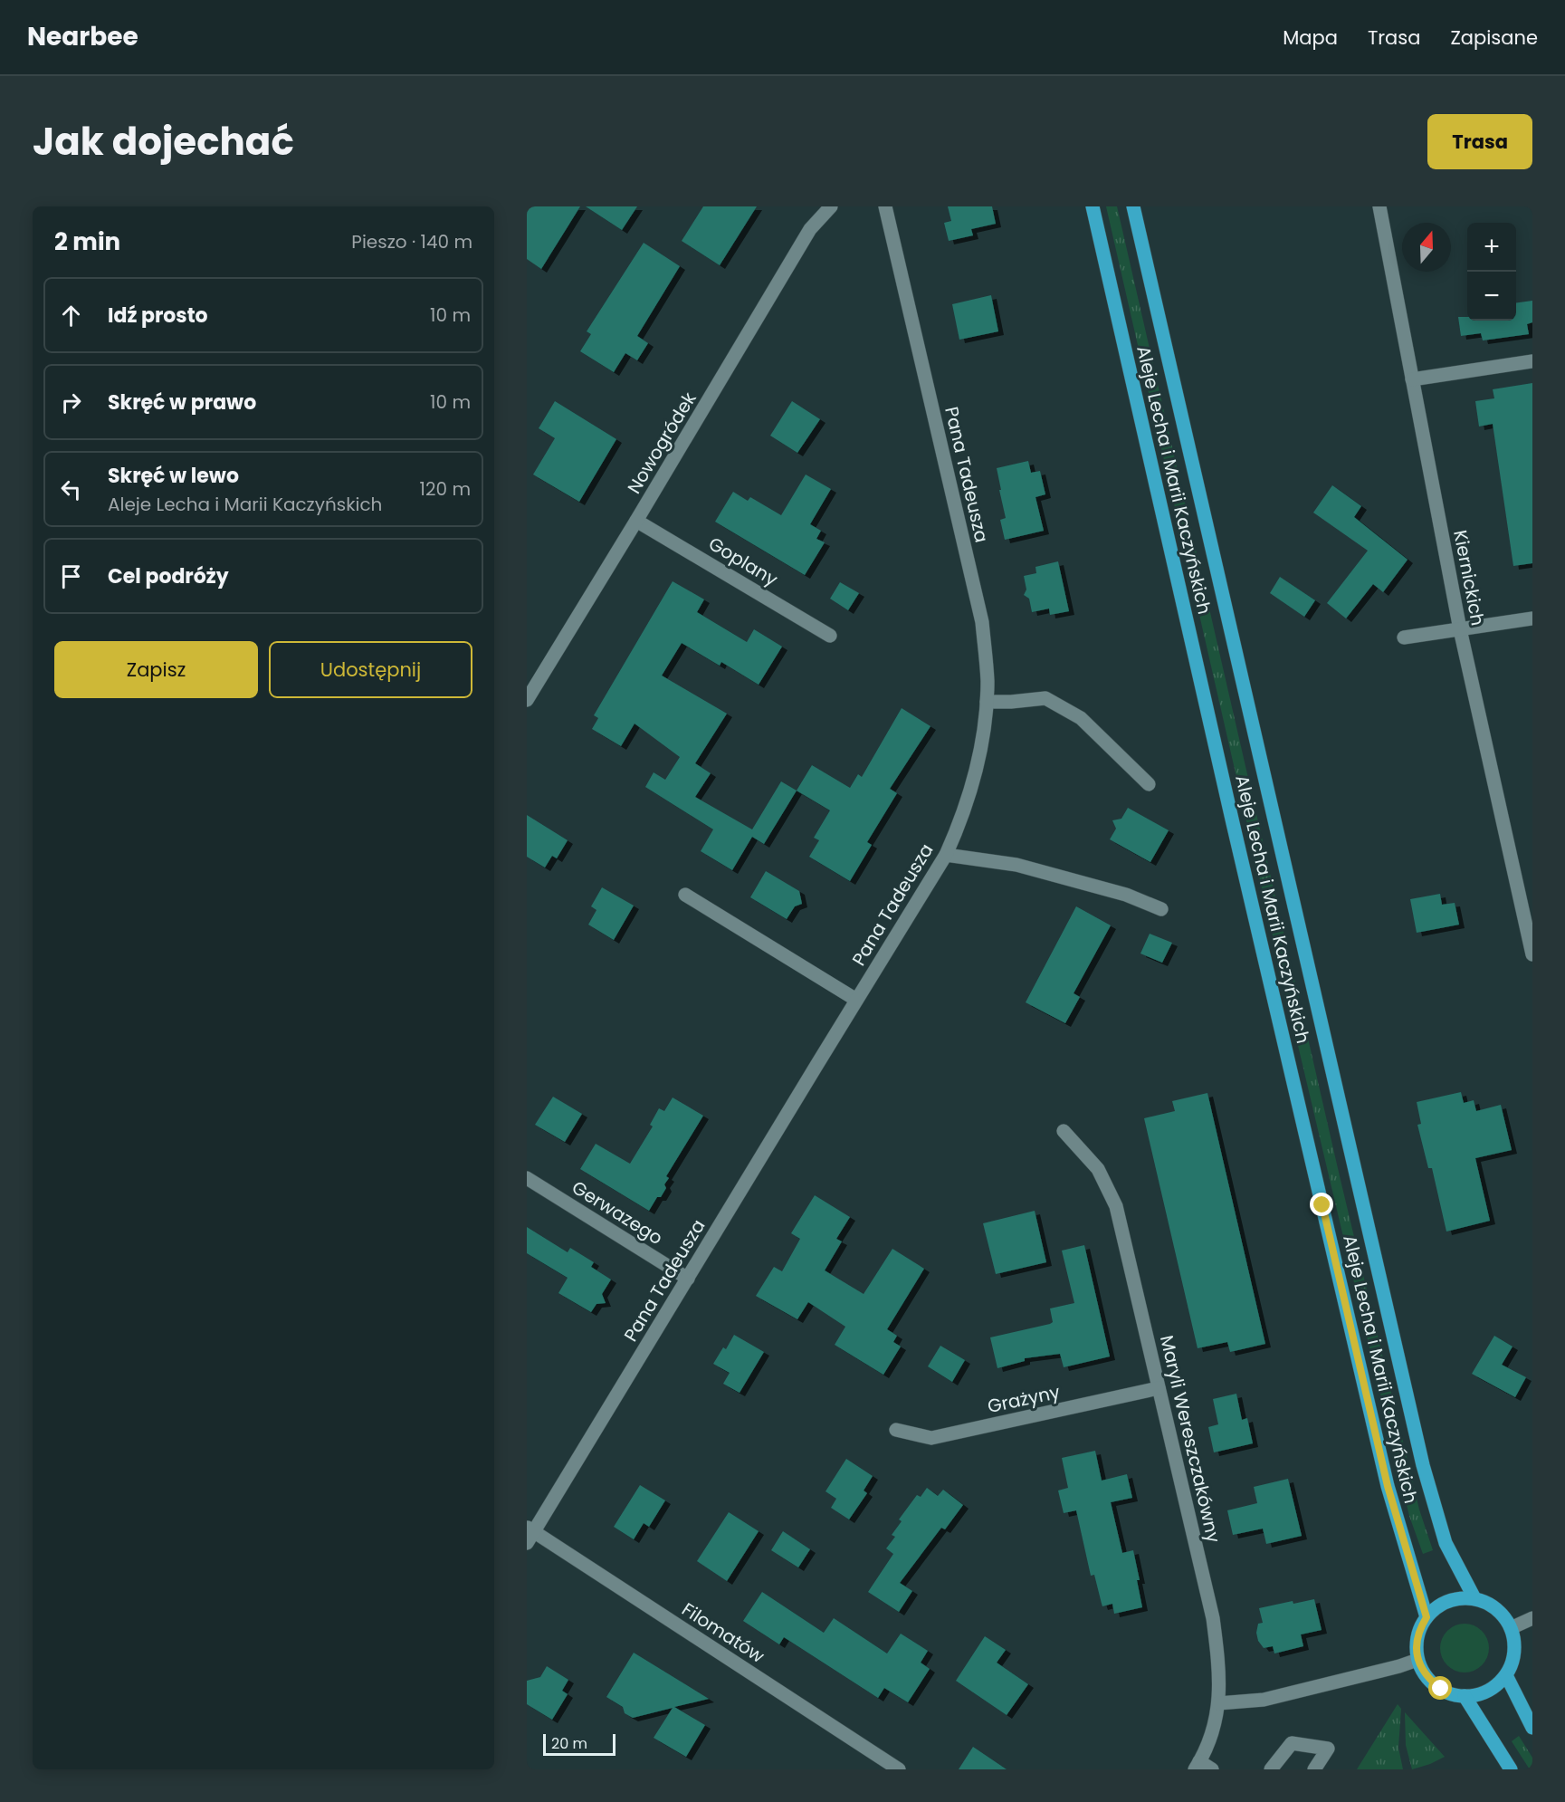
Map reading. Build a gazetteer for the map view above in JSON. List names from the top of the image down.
{
  "streets": {
    "main road": ["Aleje Lecha i Marii Kaczyńskich"],
    "street": [
      "Nowogródek",
      "Pana Tadeusza",
      "Goplany",
      "Kiernickich",
      "Gerwazego",
      "Grażyny",
      "Maryli Wereszczakówny",
      "Filomatów"
    ]
  },
  "crossings": [
    ["Nowogródek", "Goplany"],
    ["Pana Tadeusza", "Gerwazego"],
    ["Pana Tadeusza", "Filomatów"],
    ["Grażyny", "Maryli Wereszczakówny"]
  ],
  "scale_bar": "20 m",
  "north": "top",
  "page": {
    "header": "Nearbee",
    "nav": ["Mapa", "Trasa", "Zapisane"],
    "title": "Jak dojechać",
    "buttons": [
      "Trasa",
      ["Zapisz", "Udostępnij"]
    ],
    "heading": ["2 min", "Pieszo · 140 m"],
    "map_buttons": ["+", "−"],
    "list": [
      ["Idź prosto", "10 m"],
      ["Skręć w prawo", "10 m"],
      ["Skręć w lewo", "Aleje Lecha i Marii Kaczyńskich", "120 m"],
      "Cel podróży"
    ],
    "scale": "20 m"
  }
}
